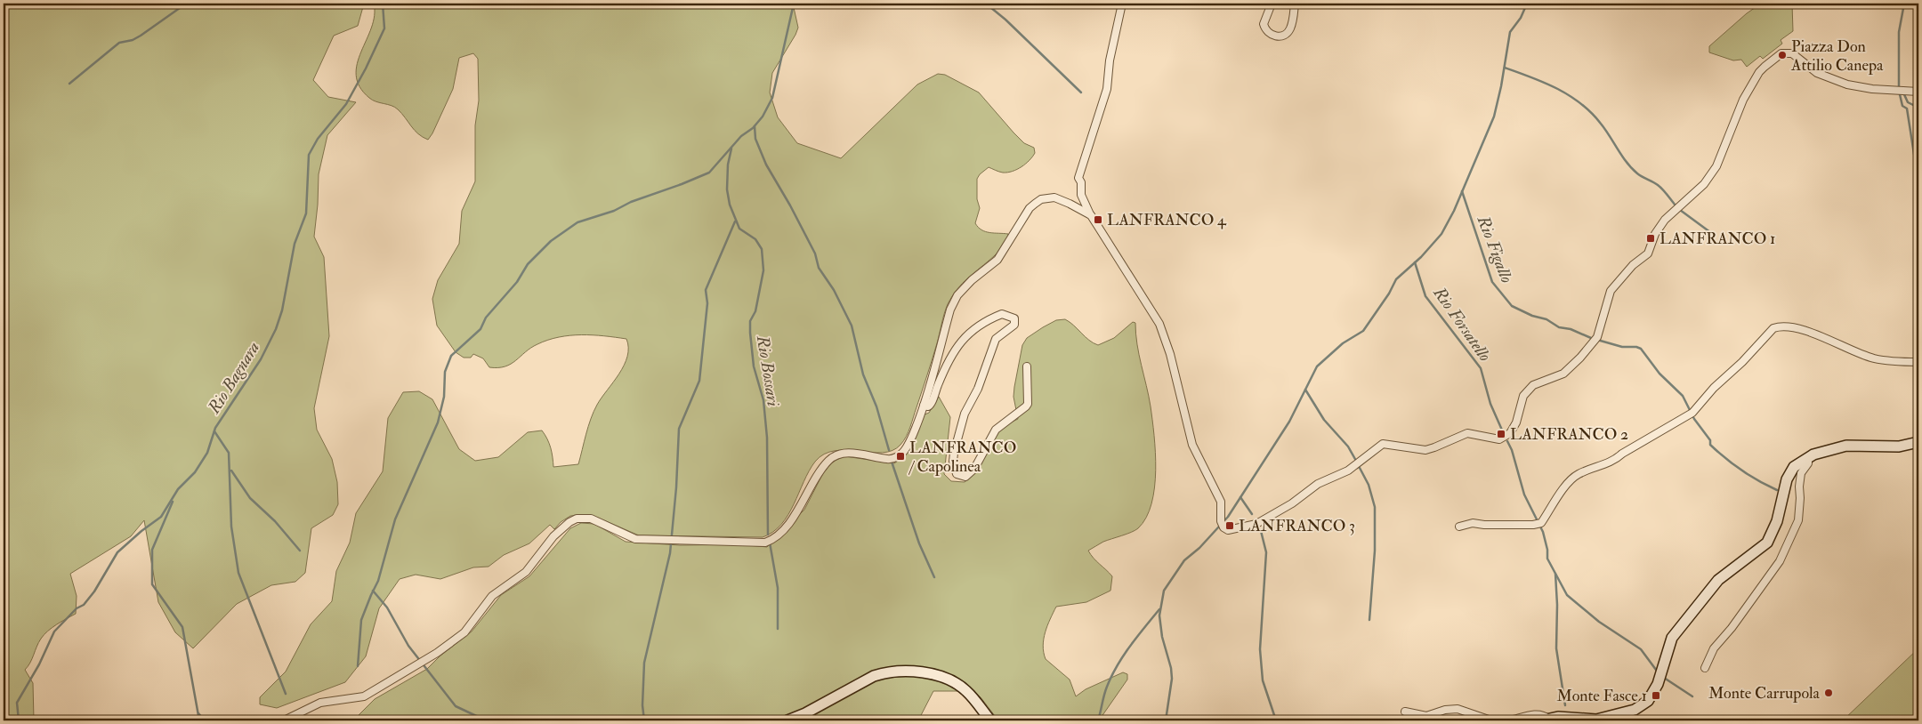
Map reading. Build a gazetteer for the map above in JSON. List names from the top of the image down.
{
  "water": [
    "Rio Figallo",
    "Rio Forsatello",
    "Rio Bossari",
    "Rio Bagnara"
  ],
  "places": {
    "other": ["Piazza Don Attilio Canepa", "Monte Carrupola"],
    "transit": [
      "LANFRANCO 4",
      "LANFRANCO 1",
      "LANFRANCO 2",
      "LANFRANCO / Capolinea",
      "LANFRANCO 3",
      "Monte Fasce 1"
    ]
  }
}
